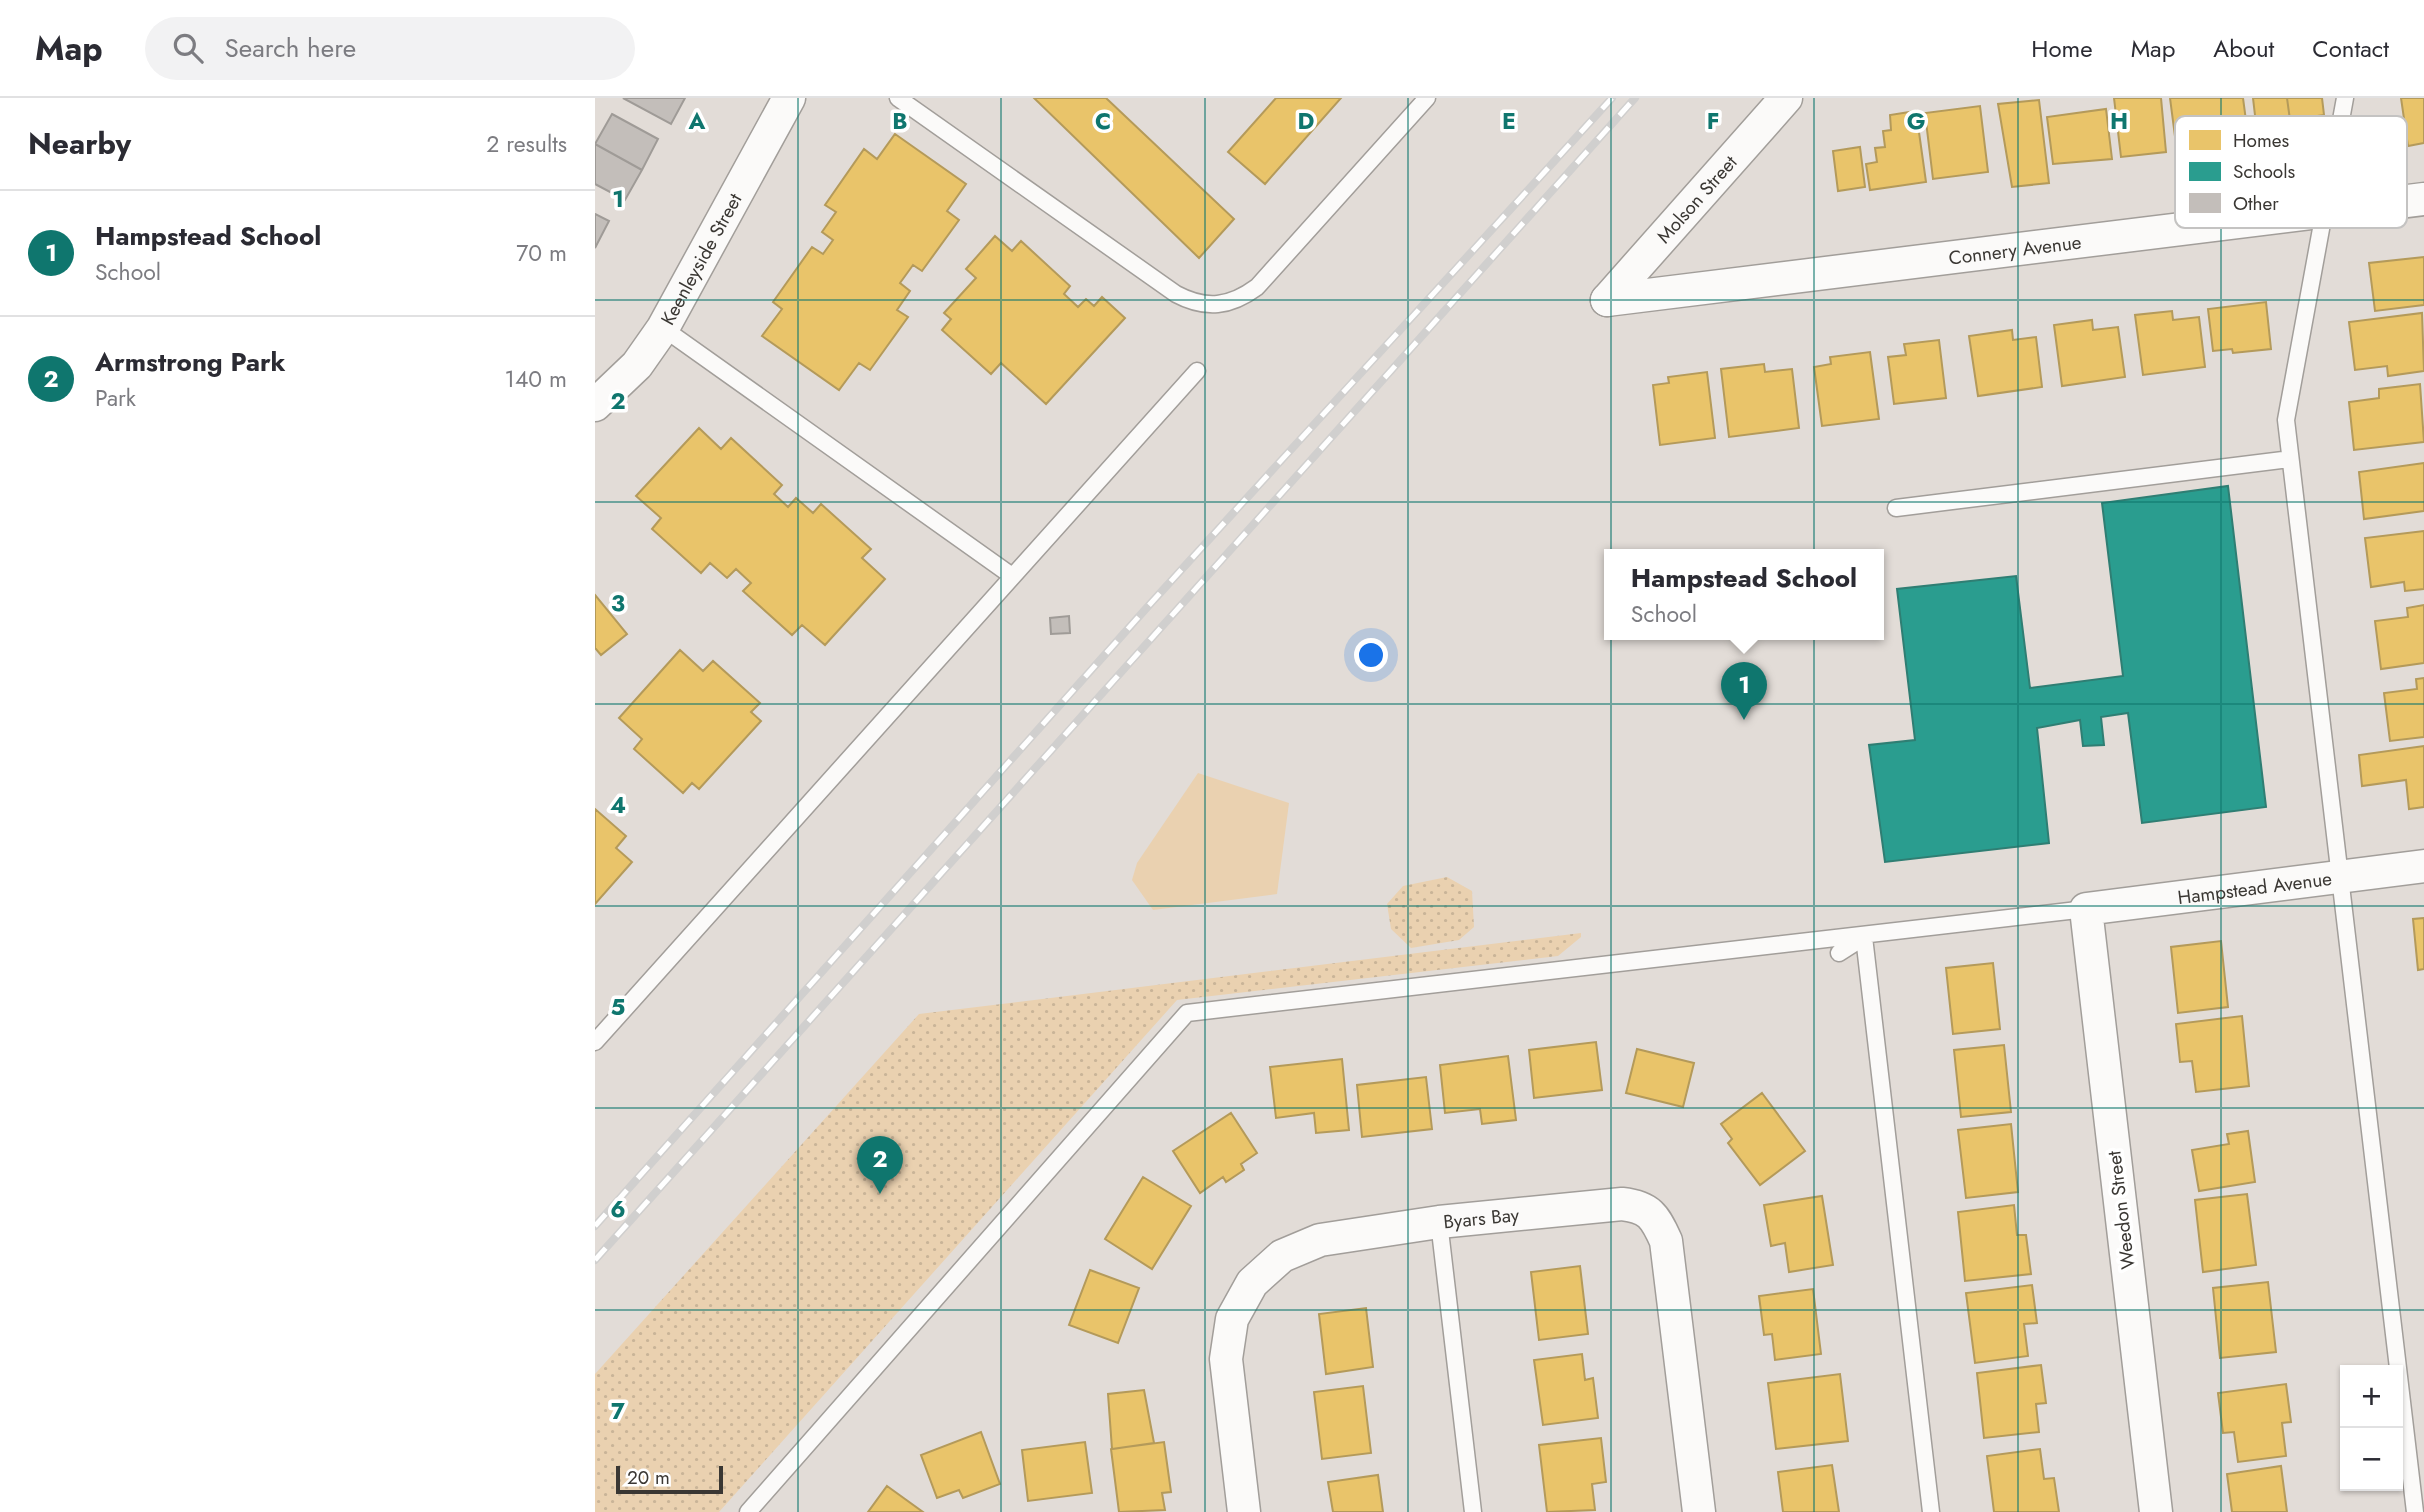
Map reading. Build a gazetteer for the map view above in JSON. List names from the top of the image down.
{
  "streets": {
    "street": [
      "Molson Street",
      "Connery Avenue",
      "Keenleyside Street",
      "Hampstead Avenue",
      "Weedon Street",
      "Byars Bay"
    ]
  },
  "crossings": [
    ["Molson Street", "Connery Avenue"],
    ["Hampstead Avenue", "Weedon Street"]
  ],
  "legend": ["Homes", "Schools", "Other"],
  "scale_bar": "20 m",
  "page": {
    "header": "Map",
    "search": "Search here",
    "nav": [
      "Home",
      "Map",
      "About",
      "Contact"
    ],
    "heading": ["Nearby", "2 results"],
    "list": [
      {
        "mark": "1",
        "name": "Hampstead School",
        "note": "School",
        "value": "70 m"
      },
      {
        "mark": "2",
        "name": "Armstrong Park",
        "note": "Park",
        "value": "140 m"
      }
    ],
    "popup": ["Hampstead School", "School"],
    "pins": ["1", "2"],
    "map_buttons": ["+", "−"],
    "scale": "20 m"
  },
  "grid": {
    "columns": [
      "A",
      "B",
      "C",
      "D",
      "E",
      "F",
      "G",
      "H"
    ],
    "rows": [
      "1",
      "2",
      "3",
      "4",
      "5",
      "6",
      "7"
    ]
  }
}
